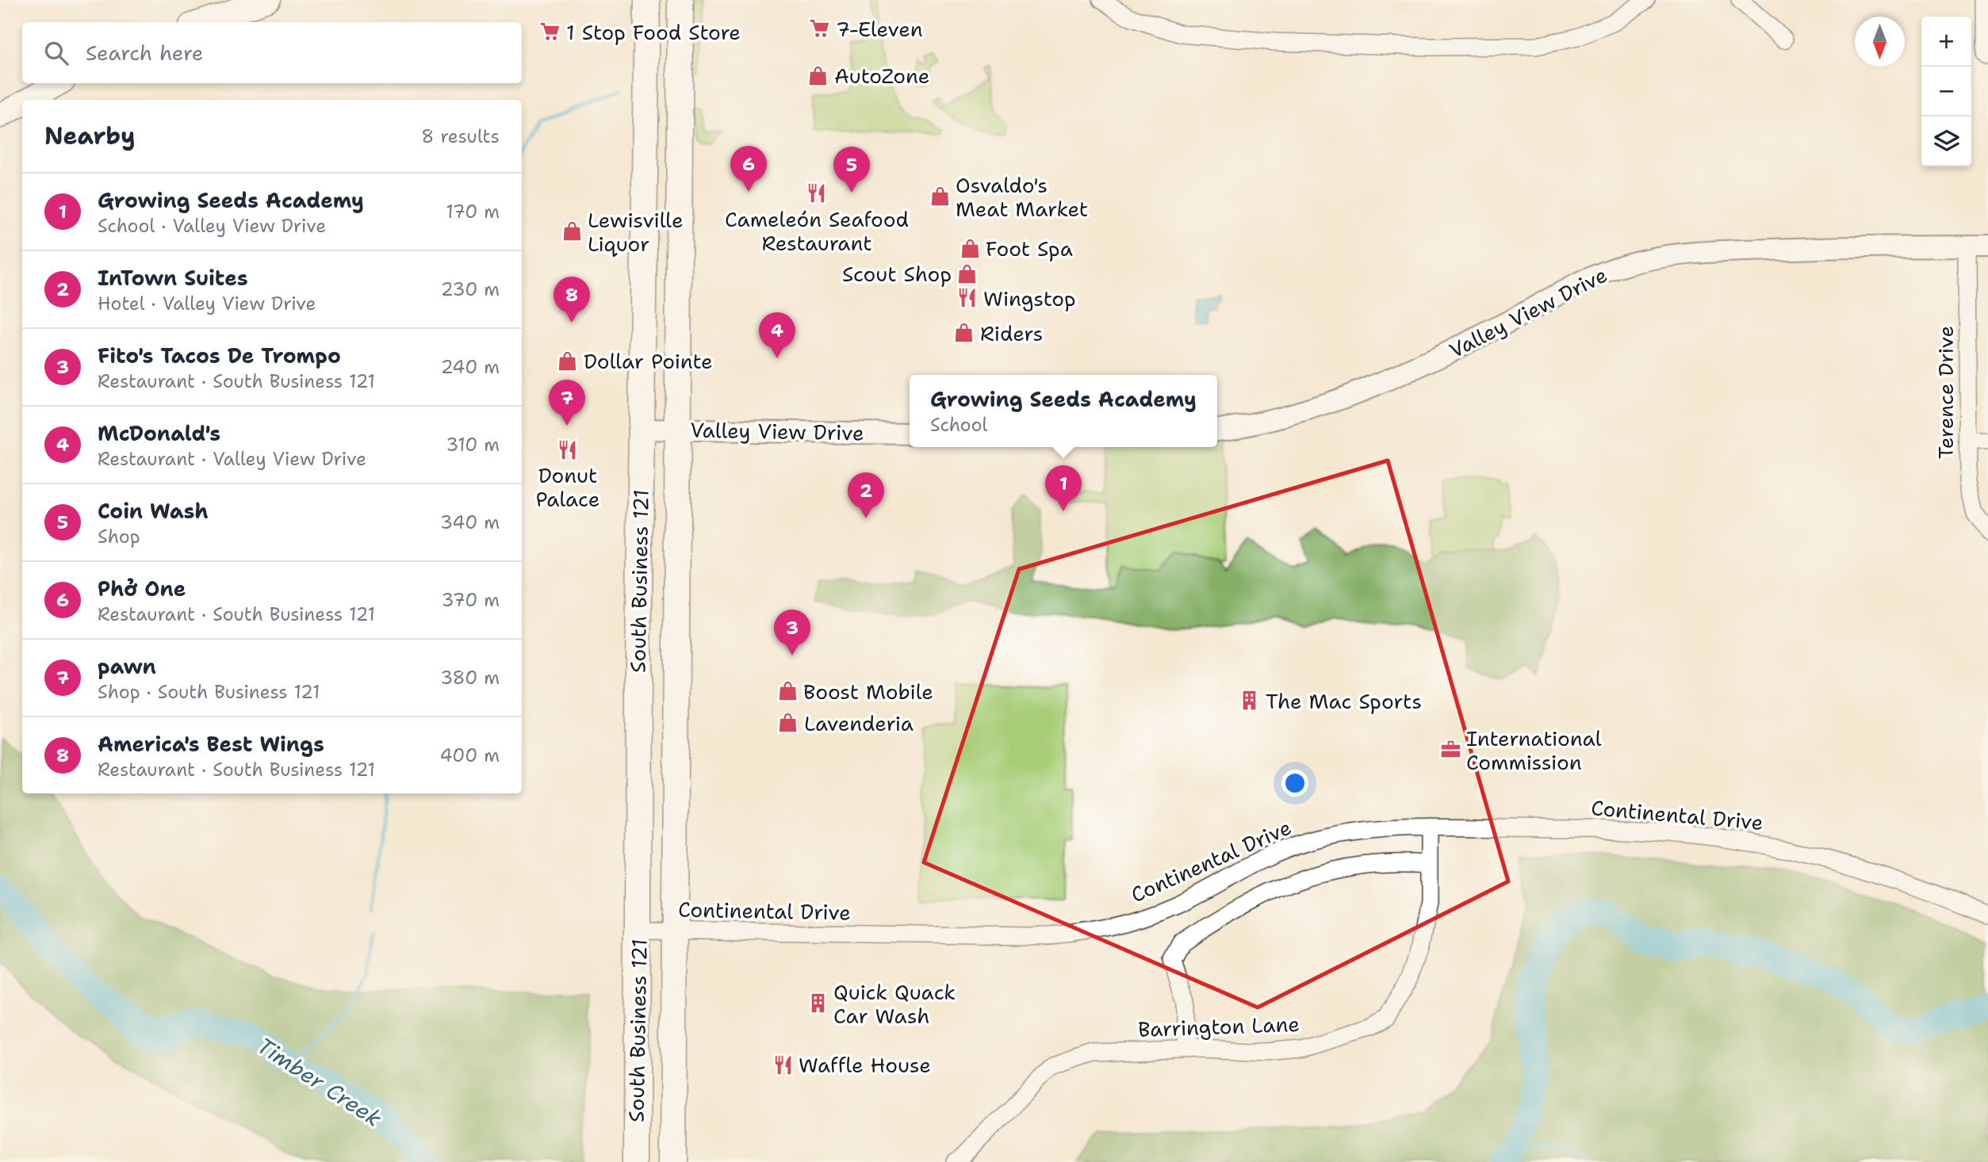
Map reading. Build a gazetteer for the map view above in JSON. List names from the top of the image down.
{
  "streets": {
    "main road": ["South Business 121"],
    "street": [
      "Valley View Drive",
      "Terence Drive",
      "Continental Drive",
      "Barrington Lane"
    ]
  },
  "crossings": [
    ["Valley View Drive", "Terence Drive"],
    ["Valley View Drive", "South Business 121"],
    ["South Business 121", "Continental Drive"],
    ["Continental Drive", "Barrington Lane"]
  ],
  "water": ["Timber Creek"],
  "places": {
    "supermarket": ["7-Eleven", "1 Stop Food Store"],
    "shop": [
      "AutoZone",
      "Osvaldo's Meat Market",
      "Lewisville Liquor",
      "Foot Spa",
      "Scout Shop",
      "Riders",
      "Dollar Pointe",
      "Boost Mobile",
      "Lavenderia"
    ],
    "restaurant": [
      "Cameleón Seafood Restaurant",
      "Wingstop",
      "Donut Palace",
      "Waffle House"
    ],
    "building": ["The Mac Sports", "Quick Quack Car Wash"],
    "office": ["International Commission"]
  },
  "north": "bottom",
  "page": {
    "map_buttons": ["+", "−"],
    "search": "Search here",
    "heading": ["Nearby", "8 results"],
    "pins": [
      "6",
      "5",
      "8",
      "4",
      "7",
      "1",
      "2",
      "3"
    ],
    "list": [
      {
        "mark": "1",
        "name": "Growing Seeds Academy",
        "note": "School · Valley View Drive",
        "value": "170 m"
      },
      {
        "mark": "2",
        "name": "InTown Suites",
        "note": "Hotel · Valley View Drive",
        "value": "230 m"
      },
      {
        "mark": "3",
        "name": "Fito's Tacos De Trompo",
        "note": "Restaurant · South Business 121",
        "value": "240 m"
      },
      {
        "mark": "4",
        "name": "McDonald's",
        "note": "Restaurant · Valley View Drive",
        "value": "310 m"
      },
      {
        "mark": "5",
        "name": "Coin Wash",
        "note": "Shop",
        "value": "340 m"
      },
      {
        "mark": "6",
        "name": "Phở One",
        "note": "Restaurant · South Business 121",
        "value": "370 m"
      },
      {
        "mark": "7",
        "name": "pawn",
        "note": "Shop · South Business 121",
        "value": "380 m"
      },
      {
        "mark": "8",
        "name": "America's Best Wings",
        "note": "Restaurant · South Business 121",
        "value": "400 m"
      }
    ],
    "popup": ["Growing Seeds Academy", "School"]
  }
}
